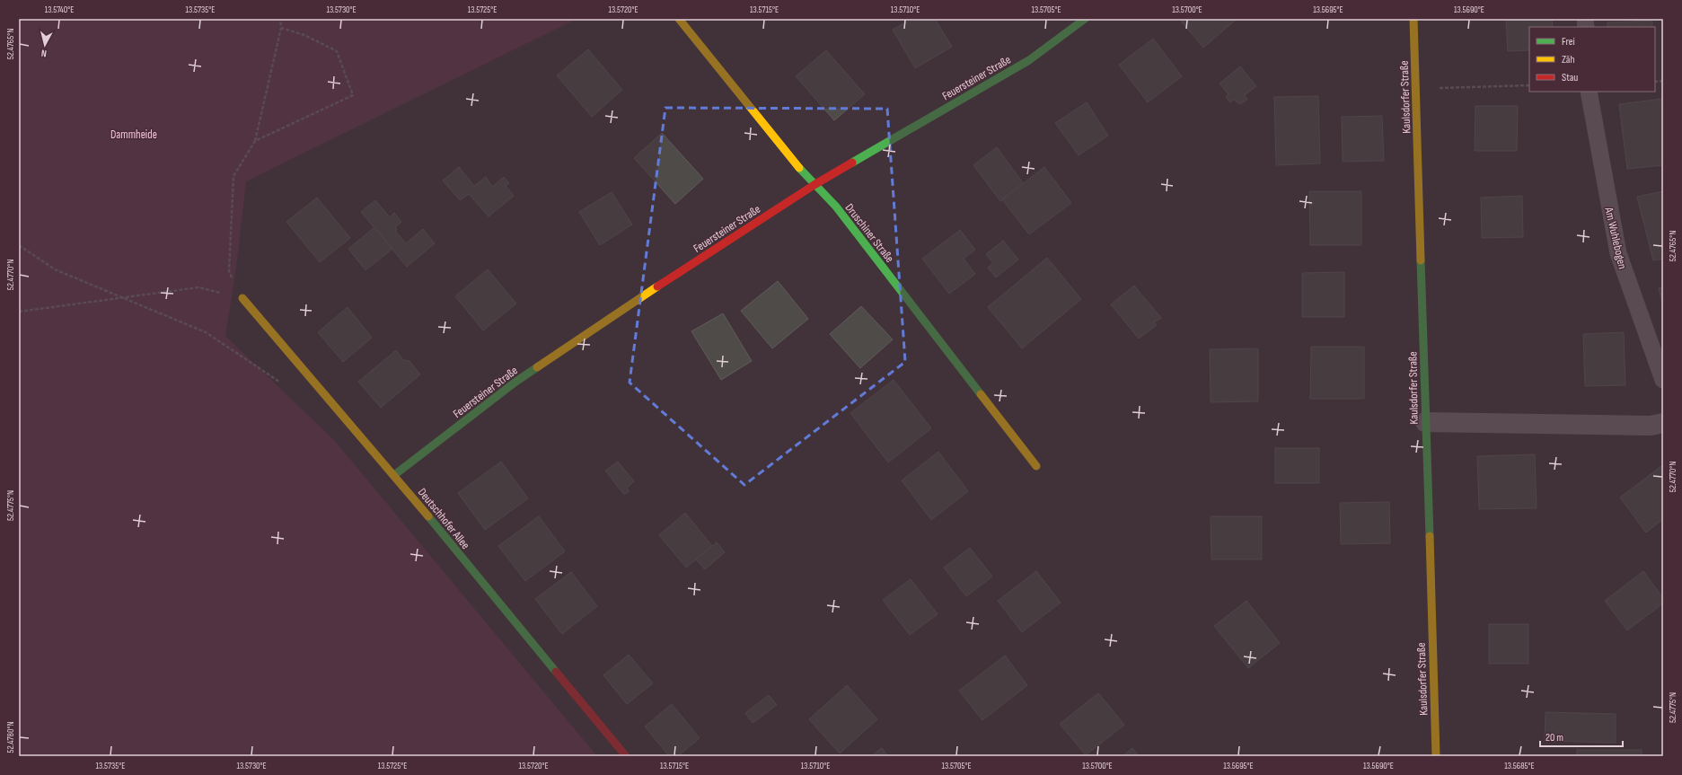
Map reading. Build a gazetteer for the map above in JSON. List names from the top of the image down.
{
  "streets": {
    "street": [
      "Feuersteiner Straße",
      "Kaulsdorfer Straße",
      "Druschiner Straße",
      "Deutschhofer Allee"
    ],
    "lane": ["Am Wuhlebogen"]
  },
  "crossings": [
    ["Feuersteiner Straße", "Druschiner Straße"],
    ["Feuersteiner Straße", "Deutschhofer Allee"]
  ],
  "parks": ["Dammheide"],
  "legend": ["Frei", "Zäh", "Stau"],
  "scale_bar": "20 m",
  "north": "bottom",
  "coordinates": [
    "13.5740°E",
    "13.5735°E",
    "13.5730°E",
    "13.5725°E",
    "13.5720°E",
    "13.5715°E",
    "13.5710°E",
    "13.5705°E",
    "13.5700°E",
    "13.5695°E",
    "13.5690°E",
    "52.4765°N",
    "52.4770°N",
    "52.4775°N",
    "52.4780°N",
    "13.5685°E"
  ]
}
